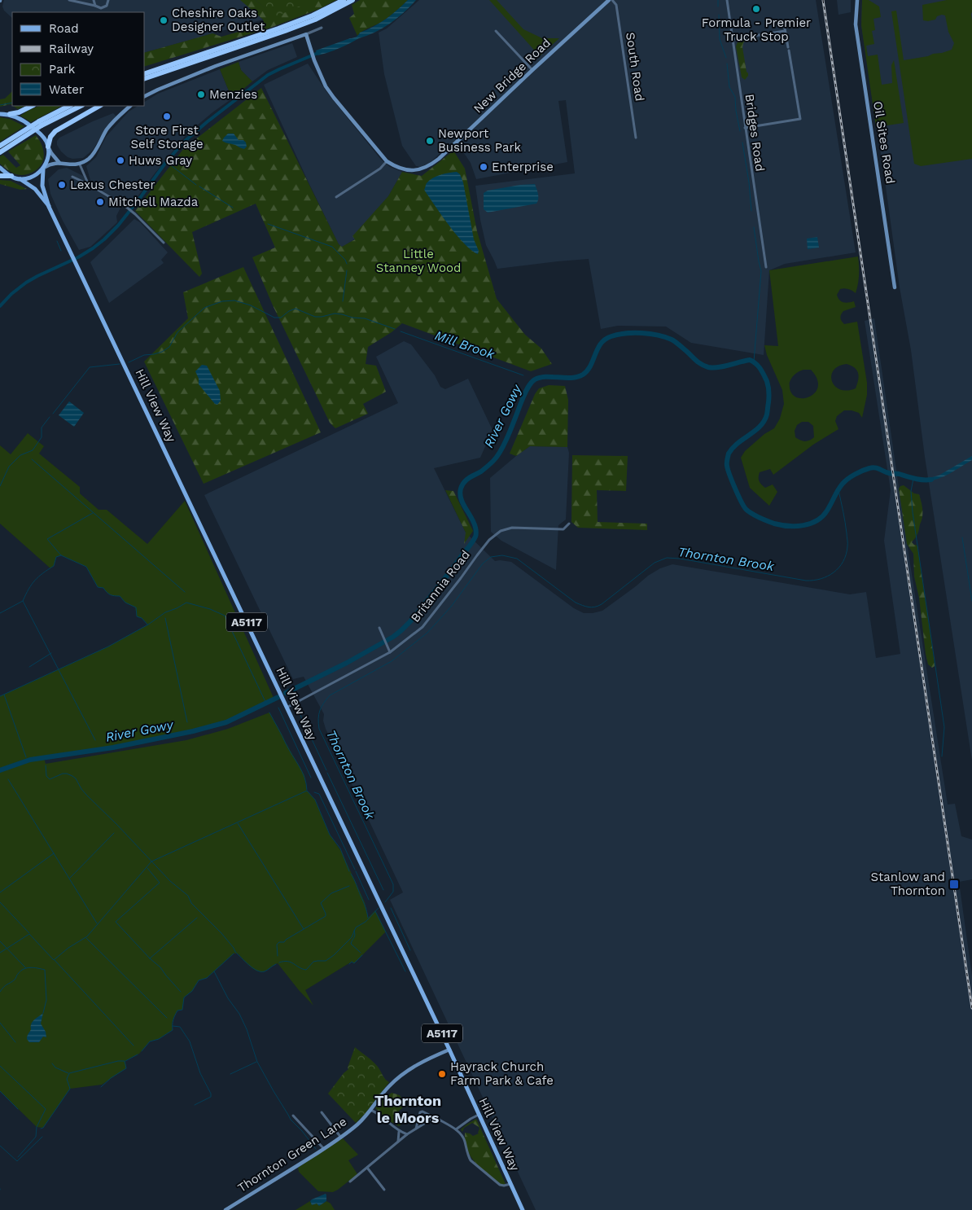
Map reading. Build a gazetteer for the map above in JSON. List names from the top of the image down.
{
  "streets": {
    "main road": ["Hill View Way", "A5117"],
    "street": [
      "South Road",
      "New Bridge Road",
      "Bridges Road",
      "Oil Sites Road",
      "Britannia Road",
      "Thornton Green Lane"
    ]
  },
  "crossings": [
    ["Hill View Way", "Britannia Road"],
    ["Hill View Way", "Thornton Green Lane"]
  ],
  "districts": ["Thornton le Moors"],
  "water": ["Mill Brook", "River Gowy", "Thornton Brook"],
  "parks": ["Little Stanney Wood"],
  "places": {
    "other": [
      "Formula - Premier Truck Stop",
      "Cheshire Oaks Designer Outlet",
      "Menzies",
      "Store First Self Storage",
      "Newport Business Park",
      "Huws Gray",
      "Enterprise",
      "Lexus Chester",
      "Mitchell Mazda",
      "Hayrack Church Farm Park & Cafe"
    ],
    "transit": ["Stanlow and Thornton"]
  },
  "legend": [
    "Road",
    "Railway",
    "Park",
    "Water"
  ]
}
